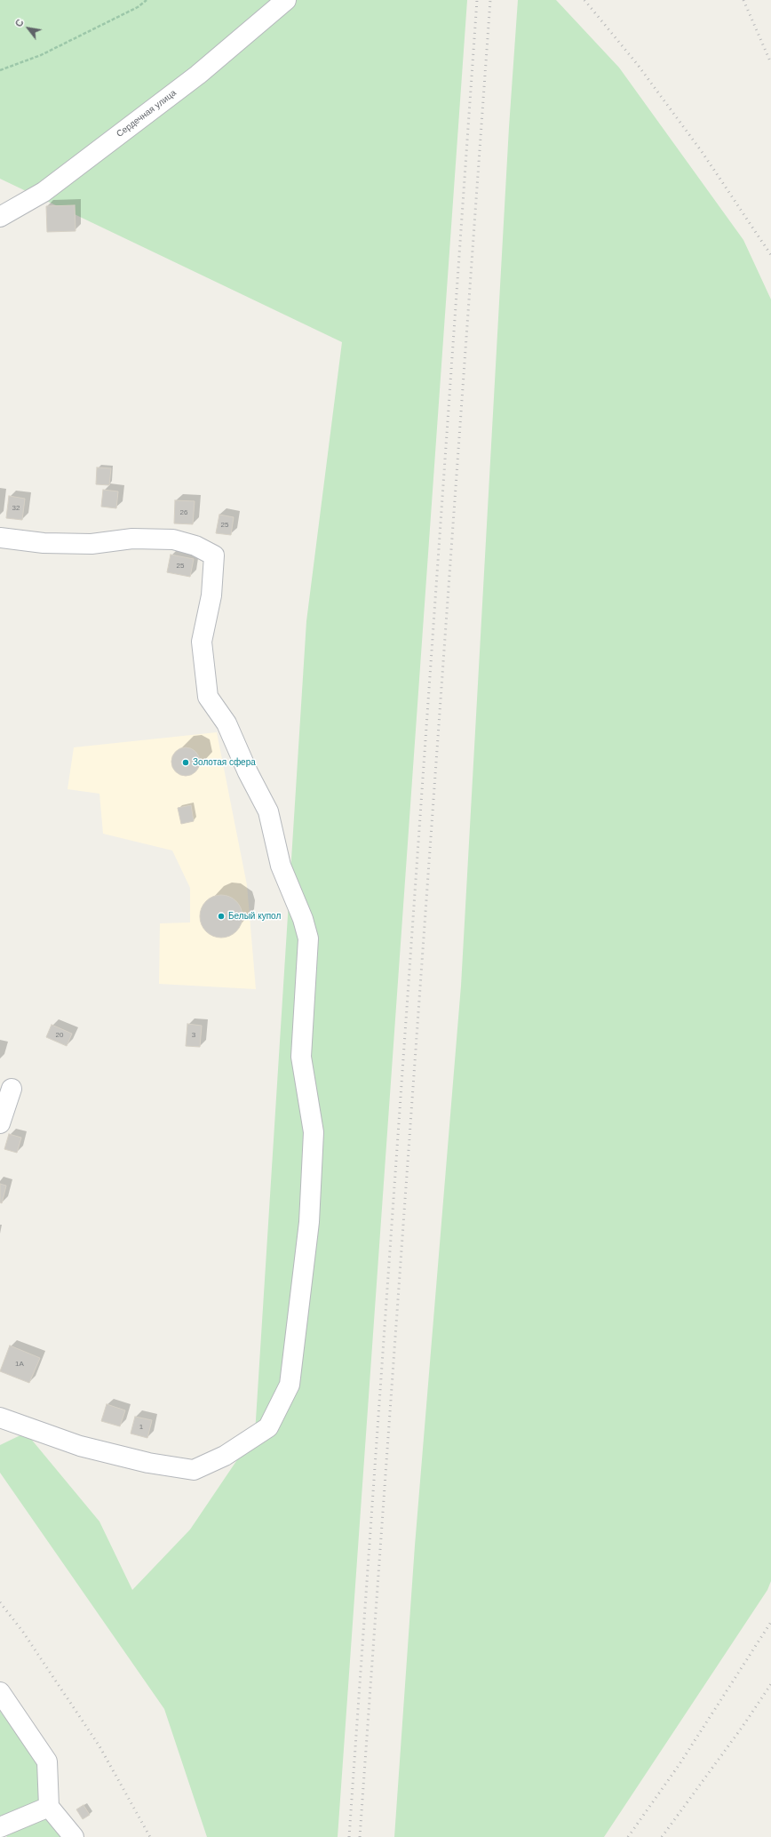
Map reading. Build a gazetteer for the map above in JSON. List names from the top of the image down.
{
  "streets": {
    "street": ["Сердечная улица"]
  },
  "places": ["Золотая сфера", "Белый купол"],
  "house_numbers": [
    "32",
    "26",
    "25",
    "25",
    "20",
    "3",
    "1А",
    "1"
  ],
  "north": "top left"
}
